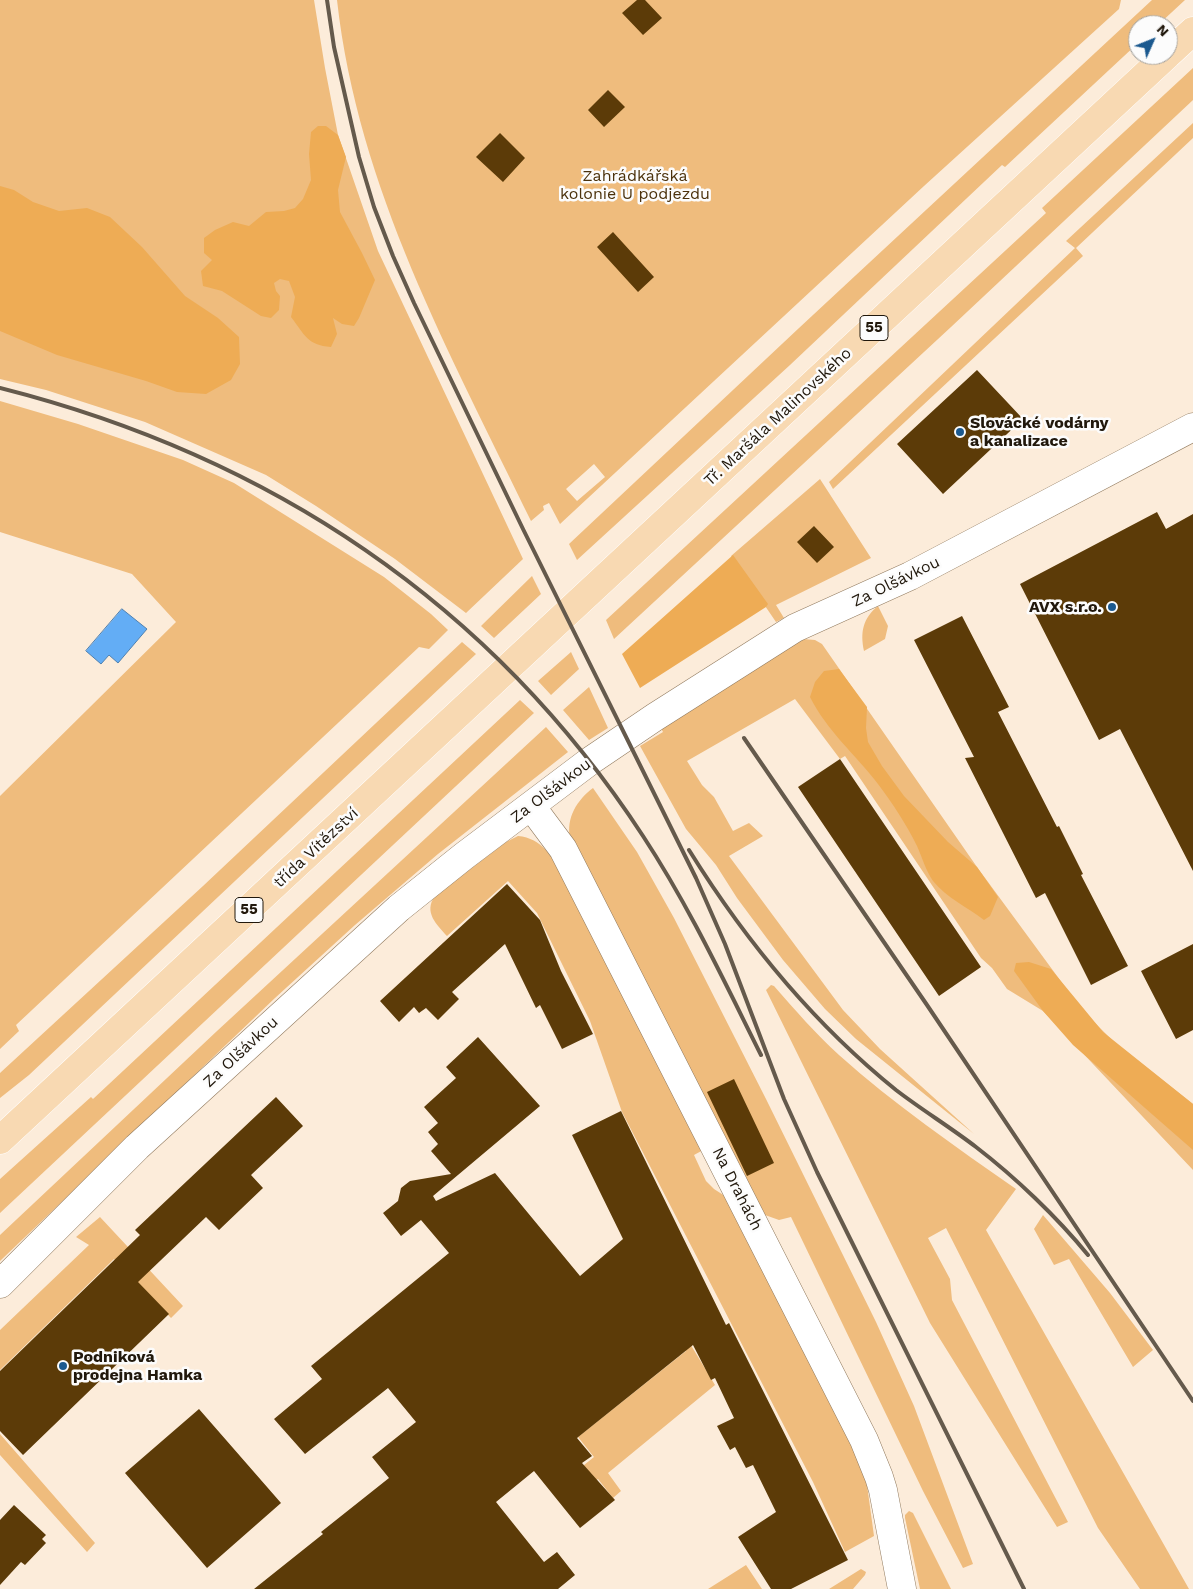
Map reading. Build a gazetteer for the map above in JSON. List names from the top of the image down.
{
  "streets": {
    "main road": ["55", "Tř. Maršála Malinovského", "třída Vítězství"],
    "street": ["Za Olšávkou", "Na Drahách"]
  },
  "crossings": [
    ["Tř. Maršála Malinovského", "třída Vítězství"],
    ["Za Olšávkou", "Na Drahách"]
  ],
  "parks": ["Zahrádkářská kolonie U podjezdu"],
  "places": ["Slovácké vodárny a kanalizace", "AVX s.r.o.", "Podniková prodejna Hamka"],
  "north": "top right"
}
